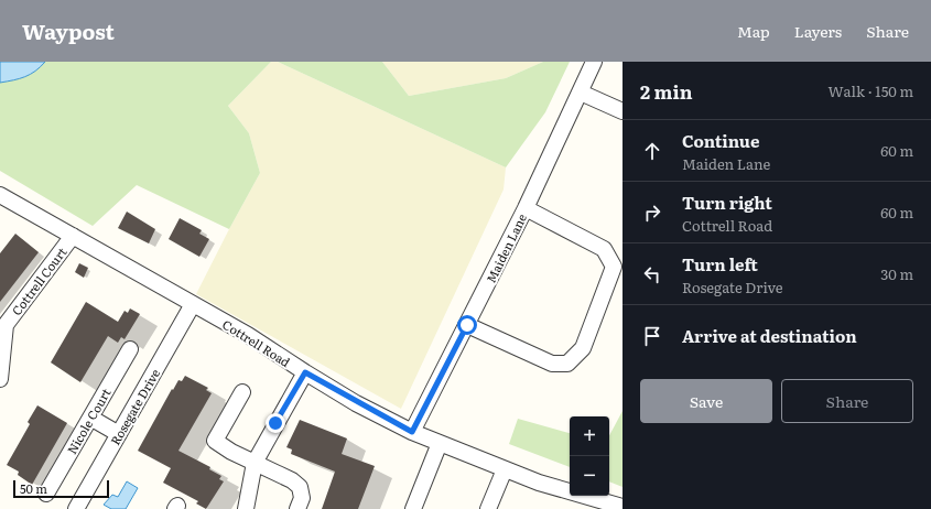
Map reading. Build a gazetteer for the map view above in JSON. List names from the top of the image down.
{
  "streets": {
    "street": [
      "Maiden Lane",
      "Cottrell Court",
      "Cottrell Road",
      "Rosegate Drive",
      "Nicole Court"
    ]
  },
  "crossings": [
    ["Maiden Lane", "Cottrell Road"],
    ["Cottrell Court", "Cottrell Road"],
    ["Cottrell Road", "Rosegate Drive"]
  ],
  "scale_bar": "50 m",
  "page": {
    "header": "Waypost",
    "nav": ["Map", "Layers", "Share"],
    "heading": ["2 min", "Walk · 150 m"],
    "list": [
      ["Continue", "Maiden Lane", "60 m"],
      ["Turn right", "Cottrell Road", "60 m"],
      ["Turn left", "Rosegate Drive", "30 m"],
      "Arrive at destination"
    ],
    "buttons": ["Save", "Share"],
    "map_buttons": ["+", "−"],
    "scale": "50 m"
  }
}
